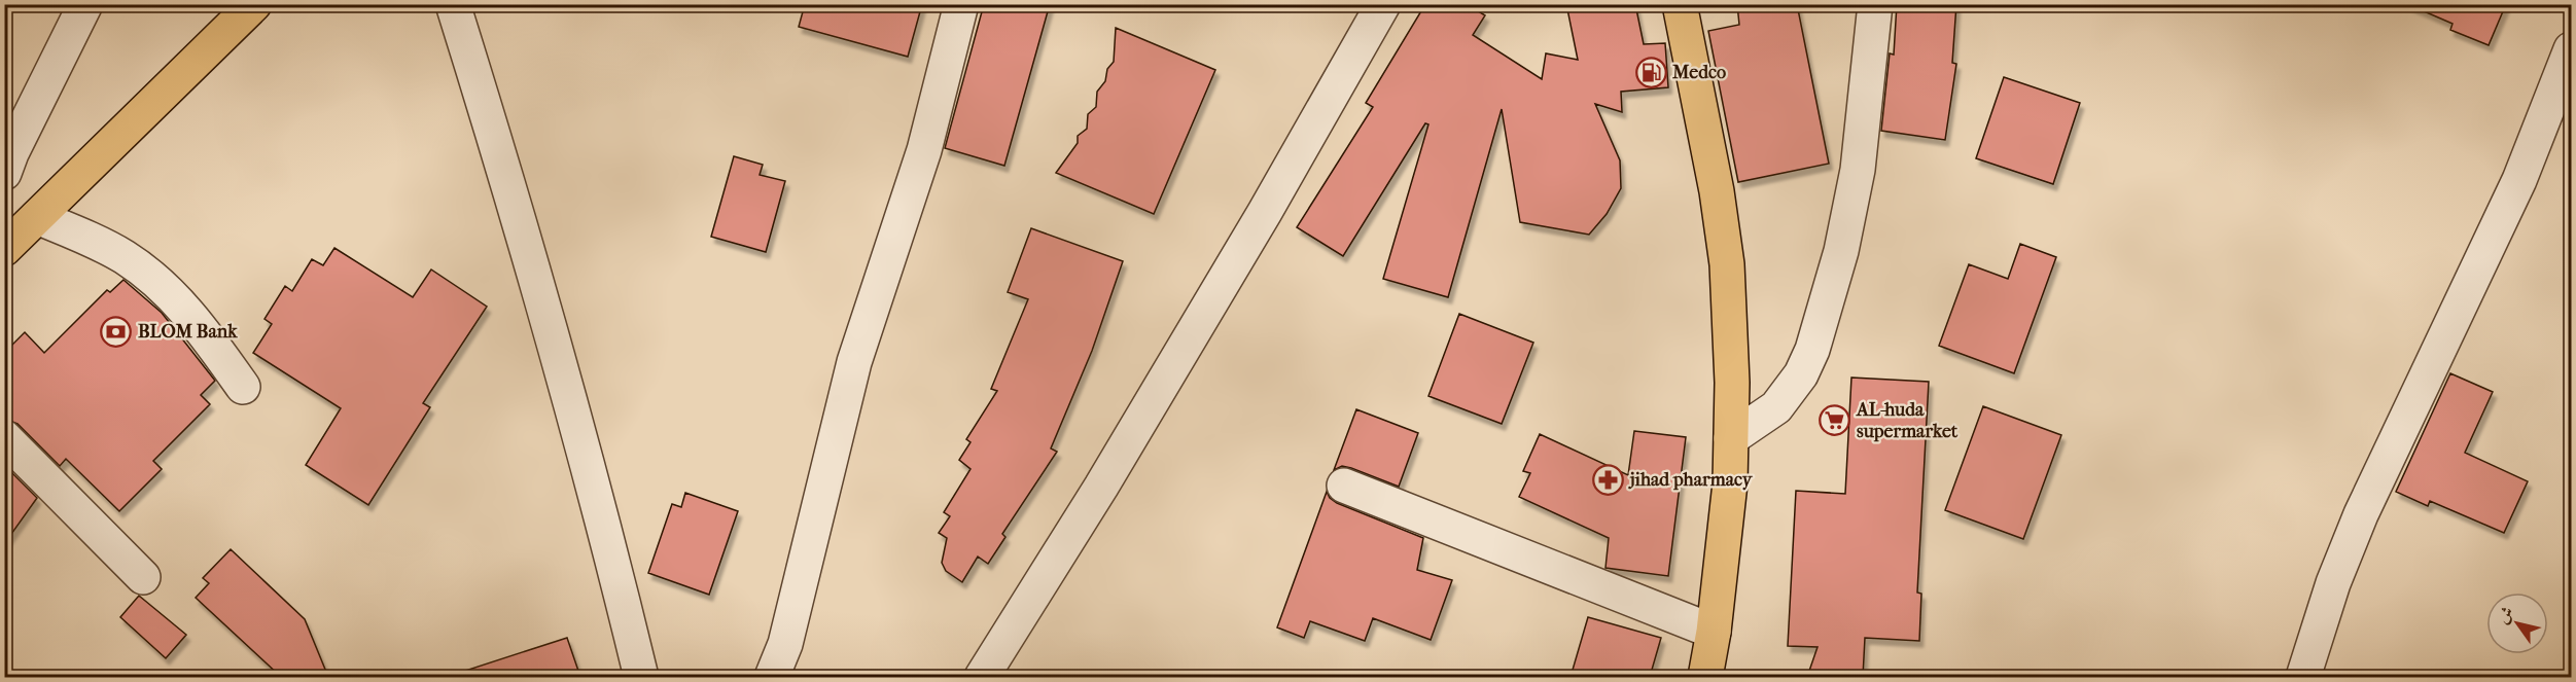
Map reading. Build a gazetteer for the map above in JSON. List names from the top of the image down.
{
  "places": {
    "fuel station": ["Medco"],
    "bank": ["BLOM Bank"],
    "supermarket": ["AL-huda supermarket"],
    "pharmacy": ["jihad pharmacy"]
  },
  "north": "top left"
}
